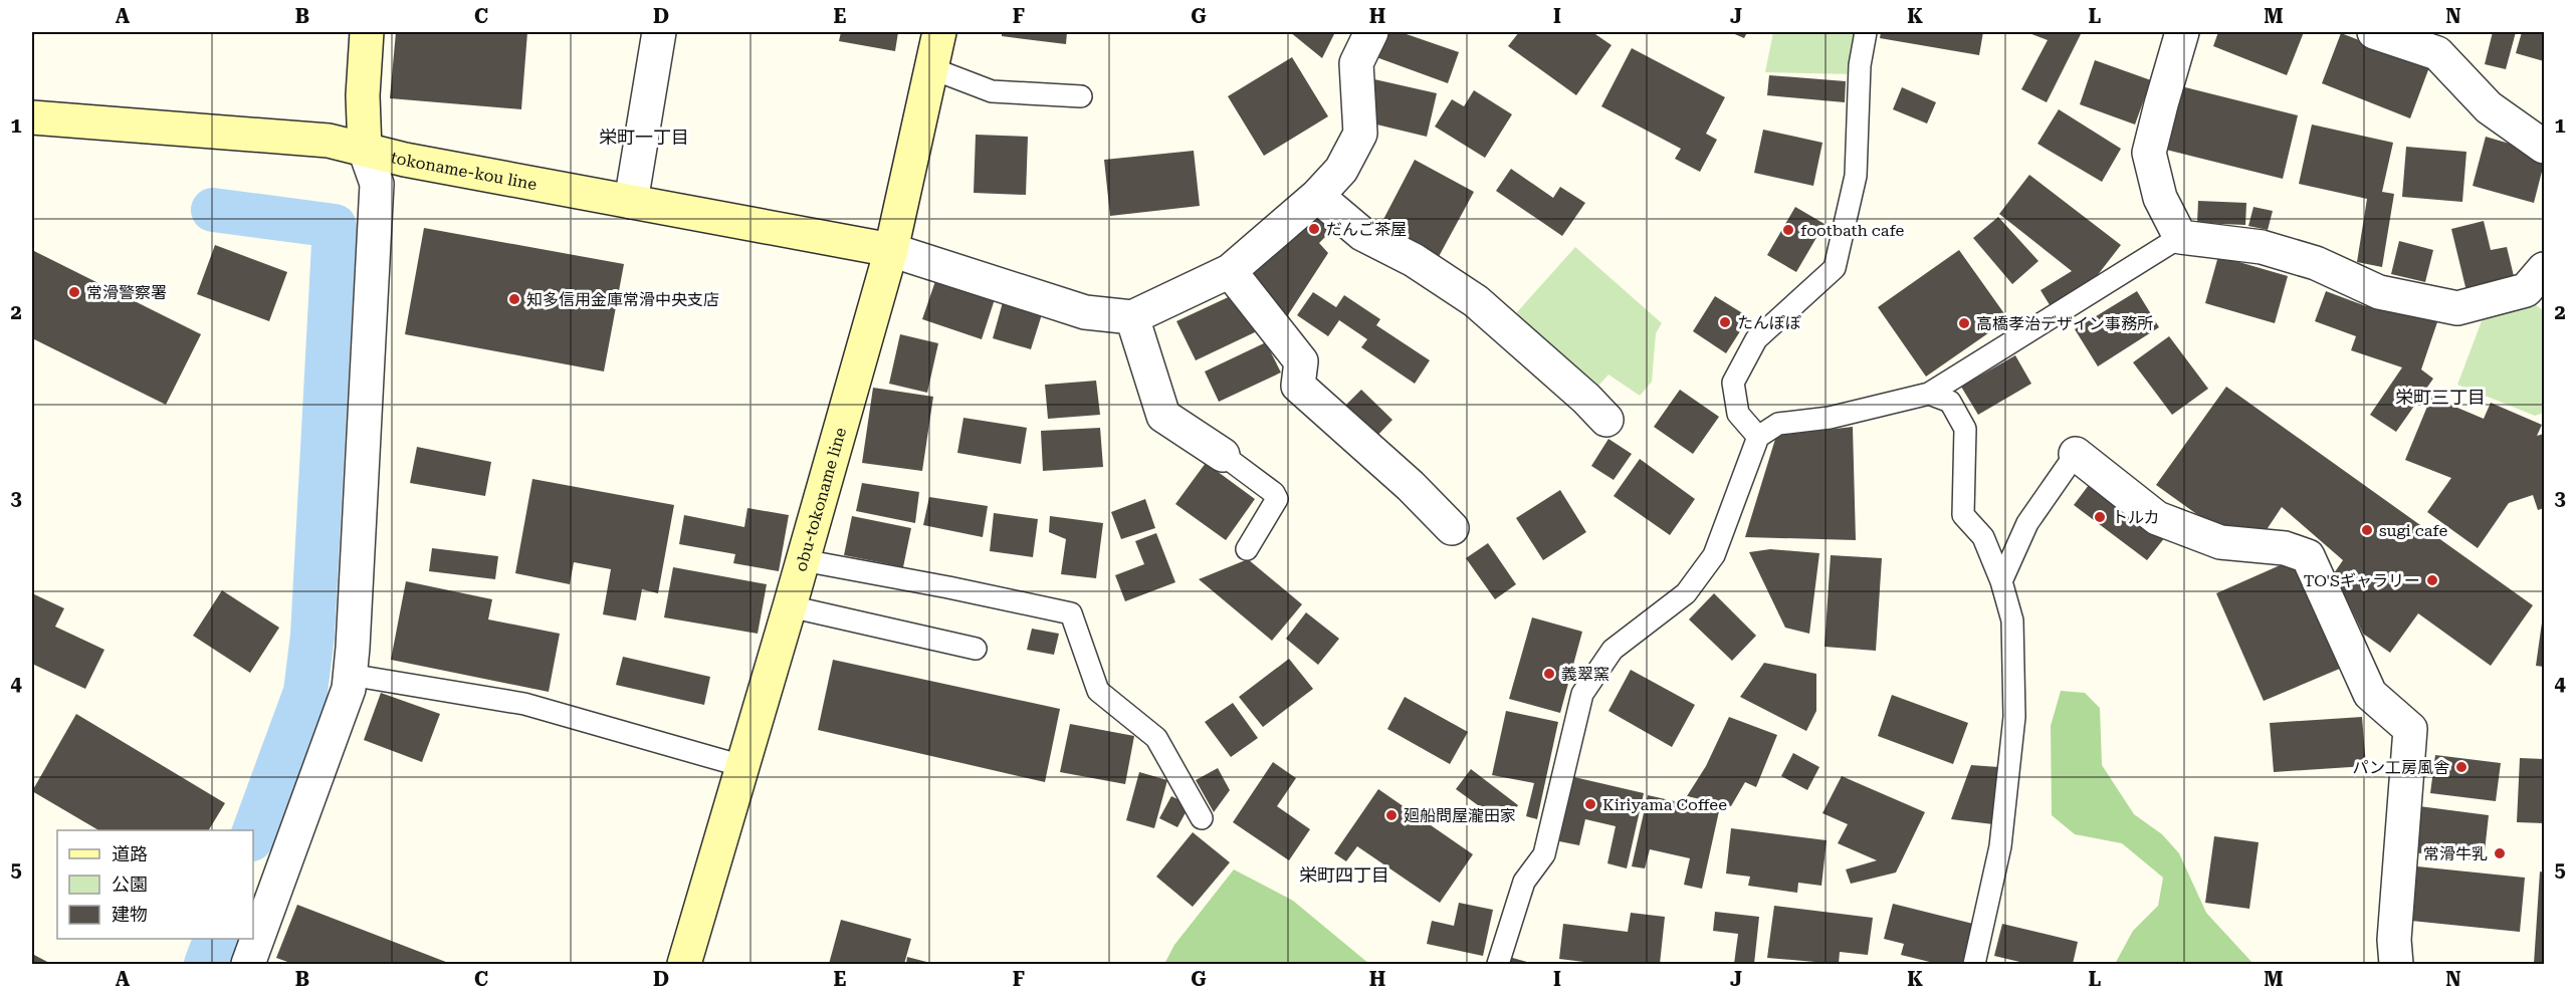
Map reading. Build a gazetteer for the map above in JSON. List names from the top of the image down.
{
  "streets": {
    "main road": ["tokoname-kou line", "obu-tokoname line"]
  },
  "crossings": [
    ["tokoname-kou line", "obu-tokoname line"]
  ],
  "districts": ["栄町一丁目", "栄町三丁目", "栄町四丁目"],
  "places": [
    "だんご茶屋",
    "footbath cafe",
    "常滑警察署",
    "知多信用金庫常滑中央支店",
    "たんぽぽ",
    "高橋孝治デザイン事務所",
    "トルカ",
    "sugi cafe",
    "TO'Sギャラリー",
    "義翠窯",
    "パン工房風舎",
    "Kiriyama Coffee",
    "廻船問屋瀧田家",
    "常滑牛乳"
  ],
  "legend": ["道路", "公園", "建物"],
  "grid": {
    "columns": [
      "A",
      "B",
      "C",
      "D",
      "E",
      "F",
      "G",
      "H",
      "I",
      "J",
      "K",
      "L",
      "M",
      "N"
    ],
    "rows": [
      "1",
      "2",
      "3",
      "4",
      "5"
    ]
  }
}
